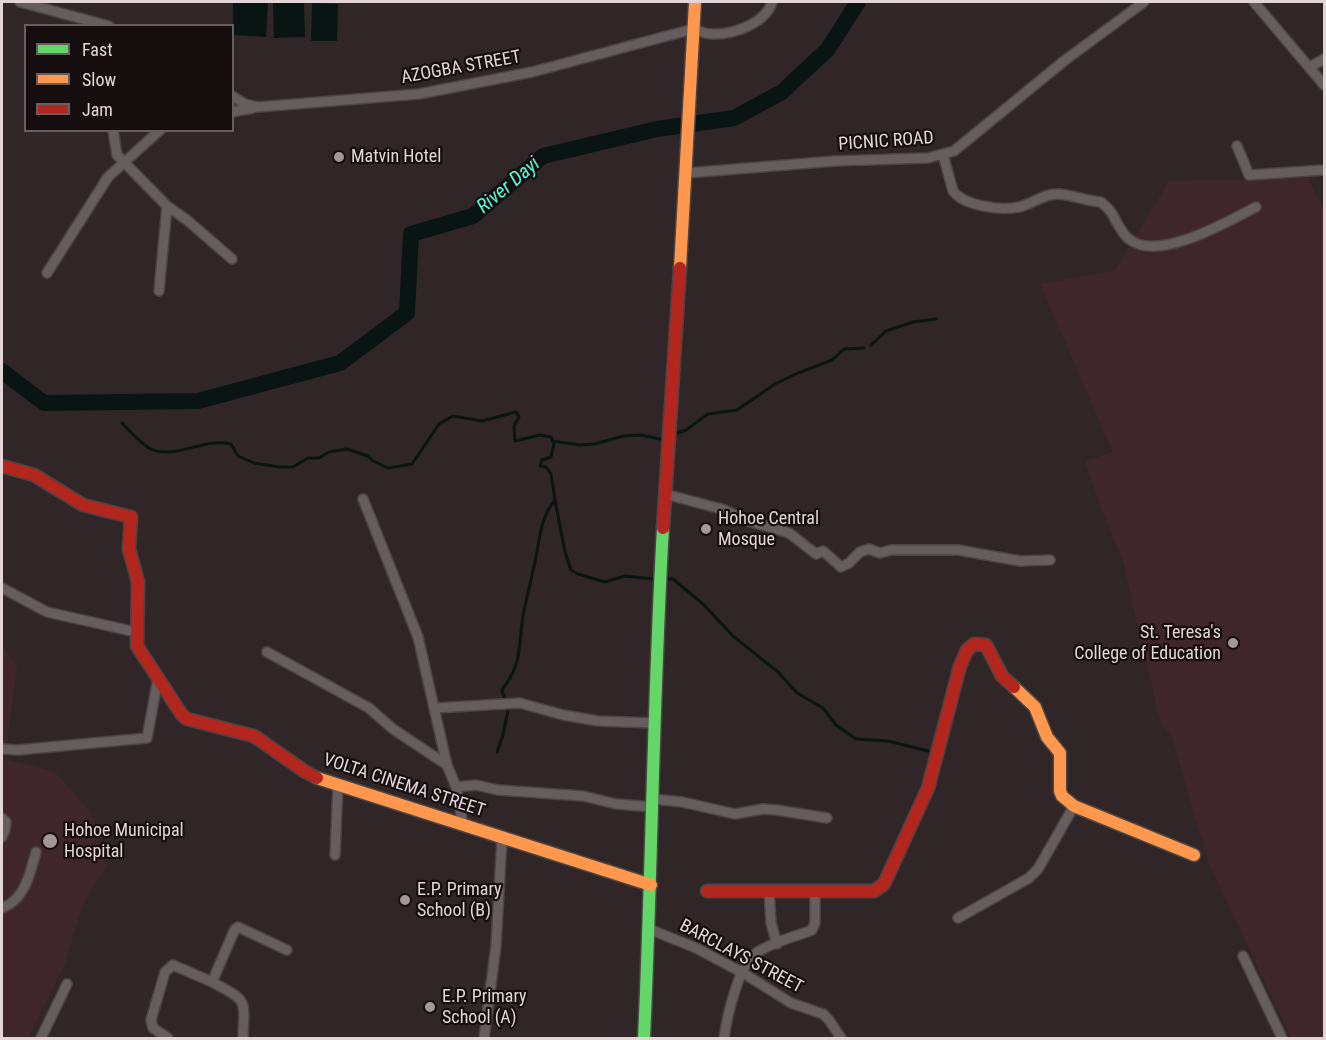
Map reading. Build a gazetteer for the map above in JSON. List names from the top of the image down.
{
  "streets": {
    "main road": ["VOLTA CINEMA STREET"],
    "street": ["AZOGBA STREET", "PICNIC ROAD", "BARCLAYS STREET"]
  },
  "water": ["River Dayi"],
  "places": [
    "Matvin Hotel",
    "Hohoe Central Mosque",
    "St. Teresa's College of Education",
    "Hohoe Municipal Hospital",
    "E.P. Primary School (B)",
    "E.P. Primary School (A)"
  ],
  "legend": ["Fast", "Slow", "Jam"]
}
